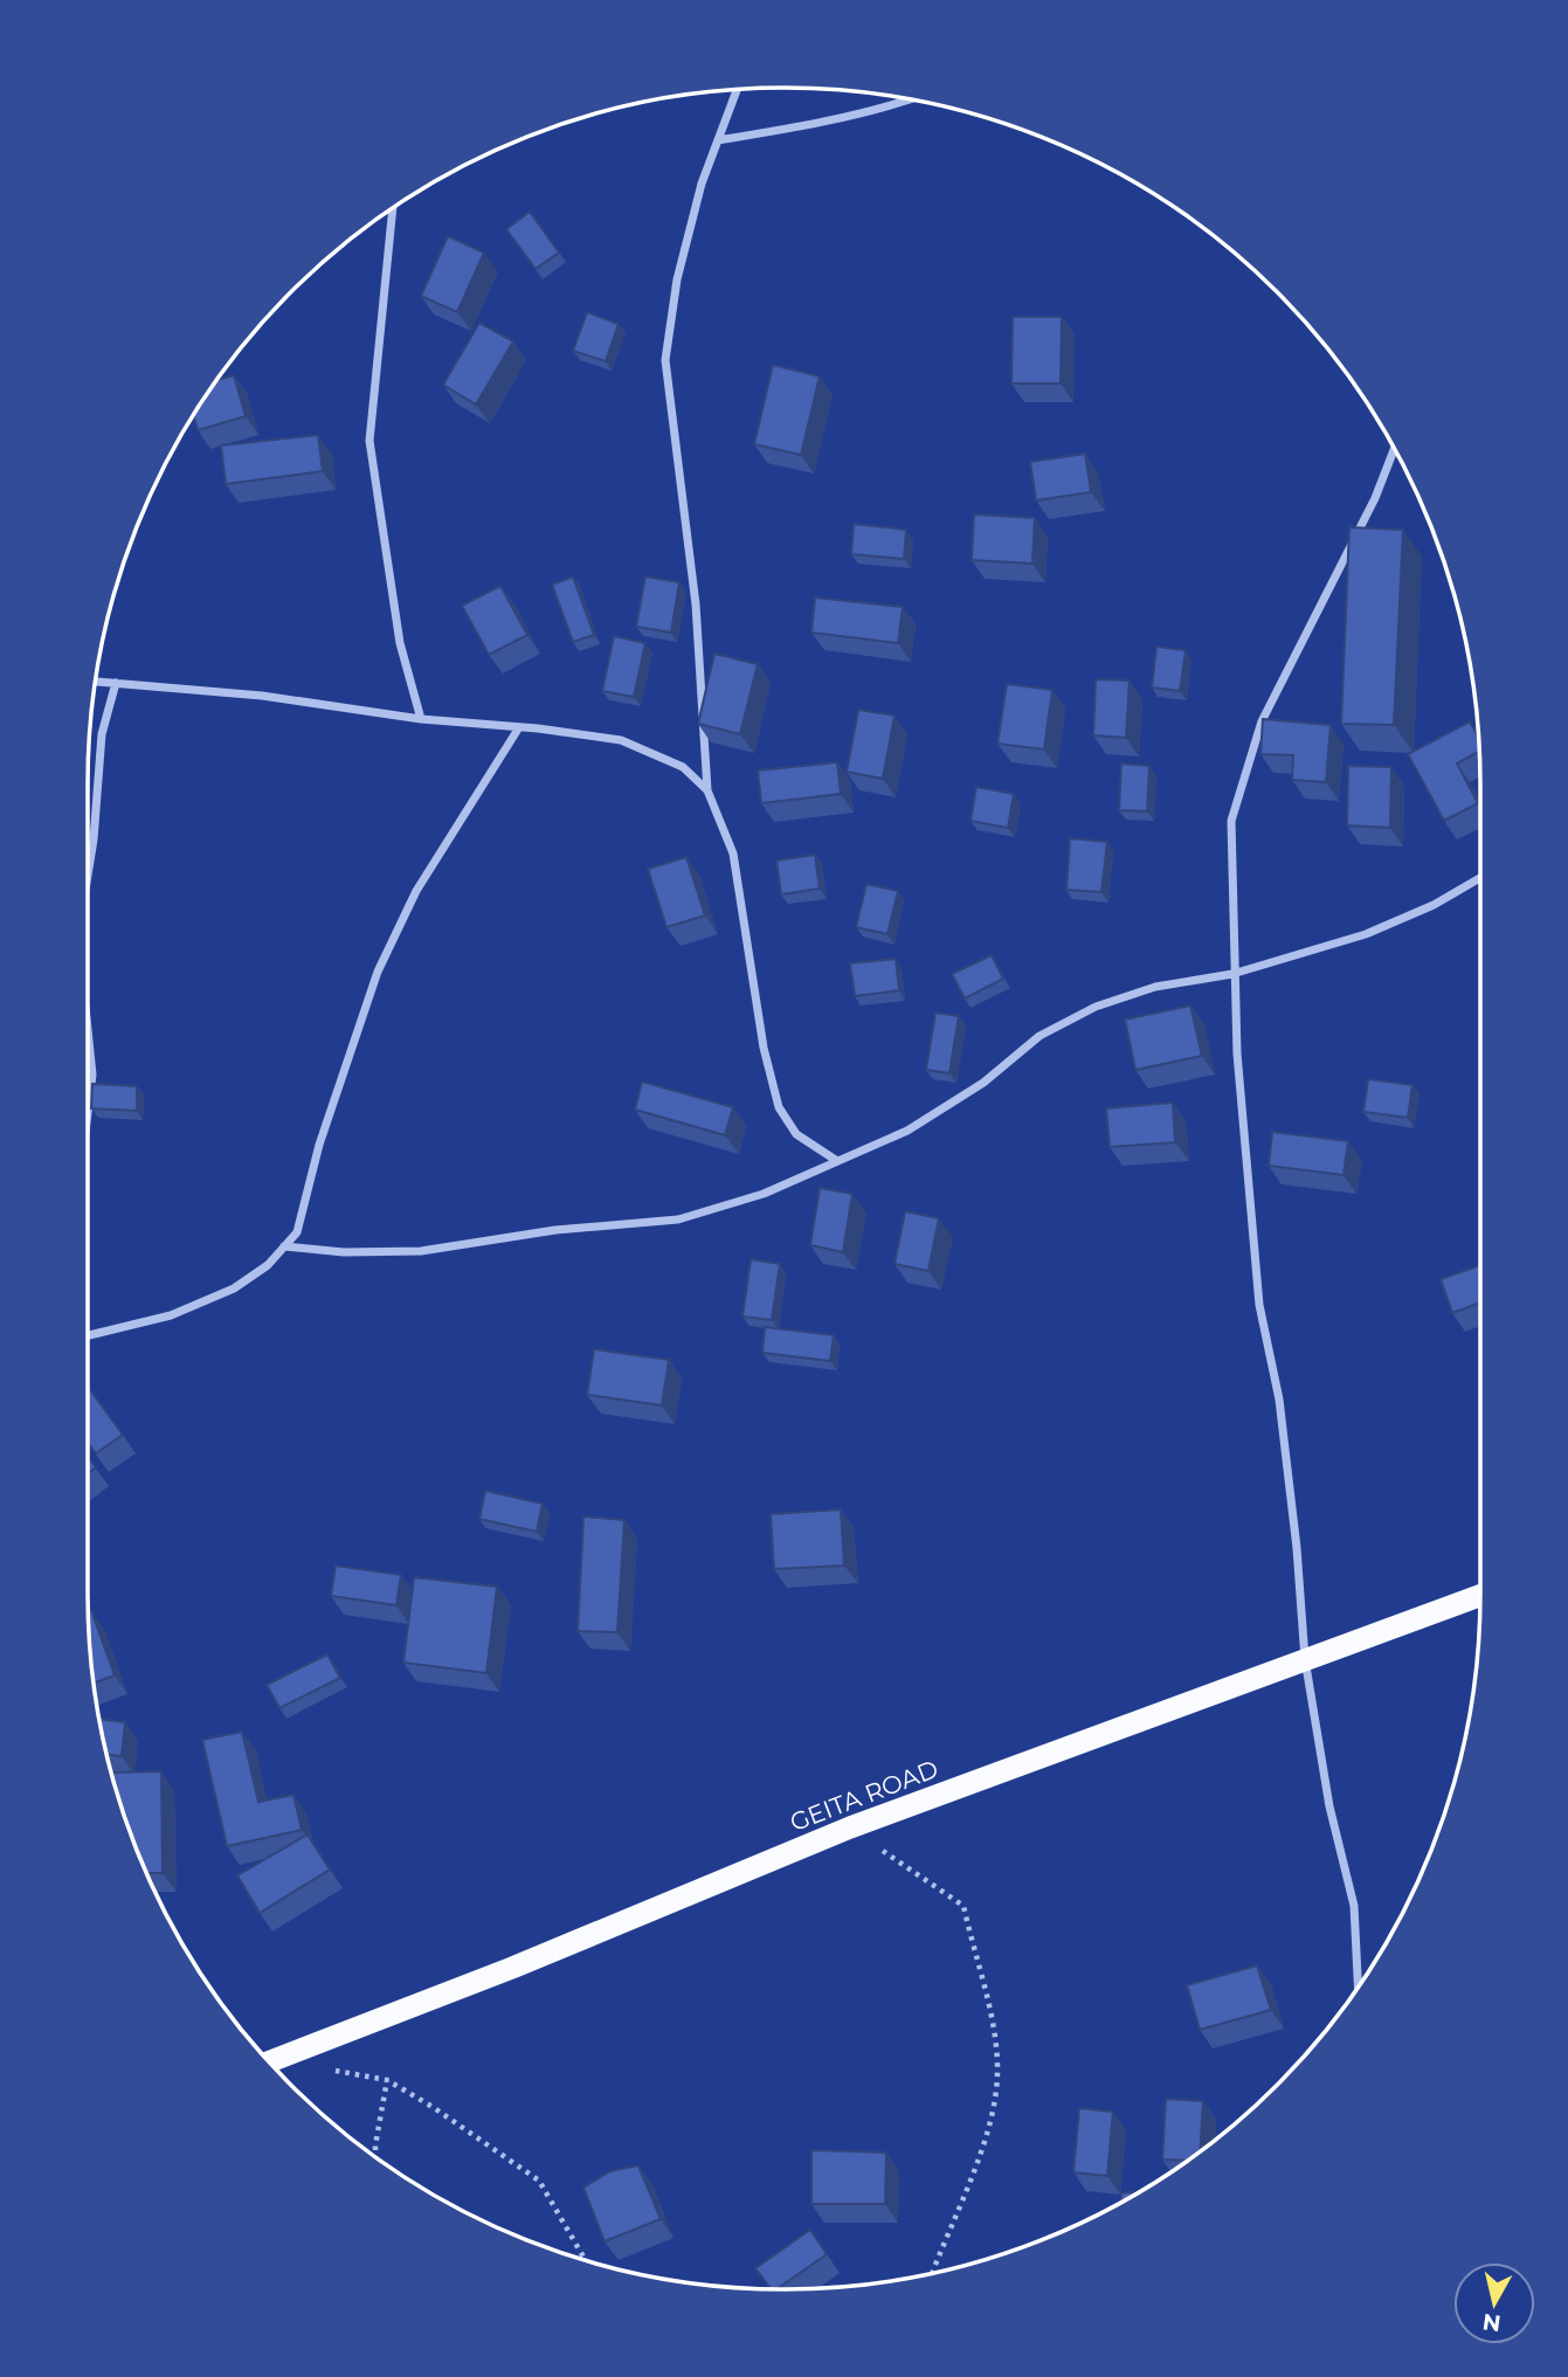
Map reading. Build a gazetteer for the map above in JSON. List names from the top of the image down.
{
  "streets": {
    "highway": ["GEITA ROAD"]
  },
  "north": "bottom"
}
